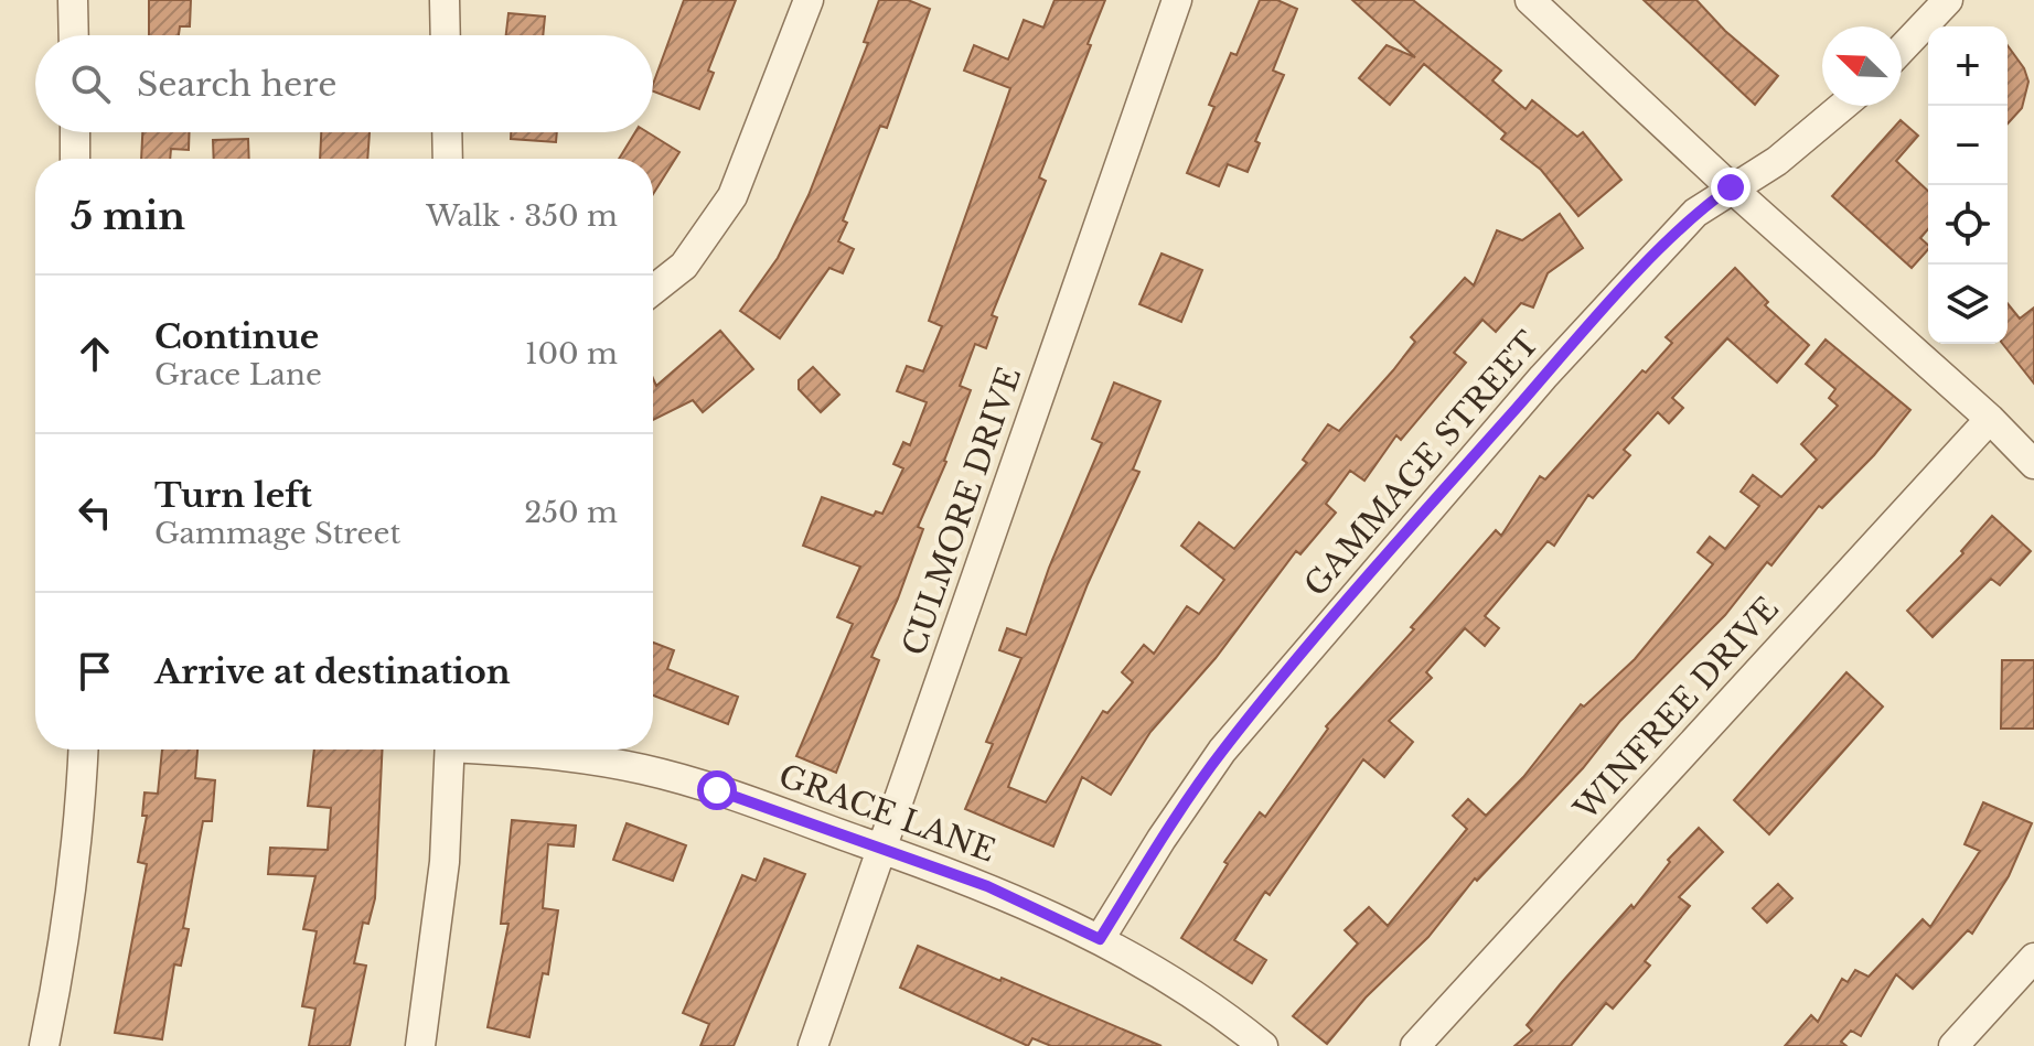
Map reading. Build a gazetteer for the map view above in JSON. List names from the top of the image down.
{
  "streets": {
    "street": [
      "GAMMAGE STREET",
      "CULMORE DRIVE",
      "WINFREE DRIVE",
      "GRACE LANE"
    ]
  },
  "crossings": [
    ["GAMMAGE STREET", "GRACE LANE"],
    ["CULMORE DRIVE", "GRACE LANE"]
  ],
  "north": "top left",
  "page": {
    "map_buttons": ["+", "−"],
    "search": "Search here",
    "heading": ["5 min", "Walk · 350 m"],
    "list": [
      ["Continue", "Grace Lane", "100 m"],
      ["Turn left", "Gammage Street", "250 m"],
      "Arrive at destination"
    ]
  }
}
